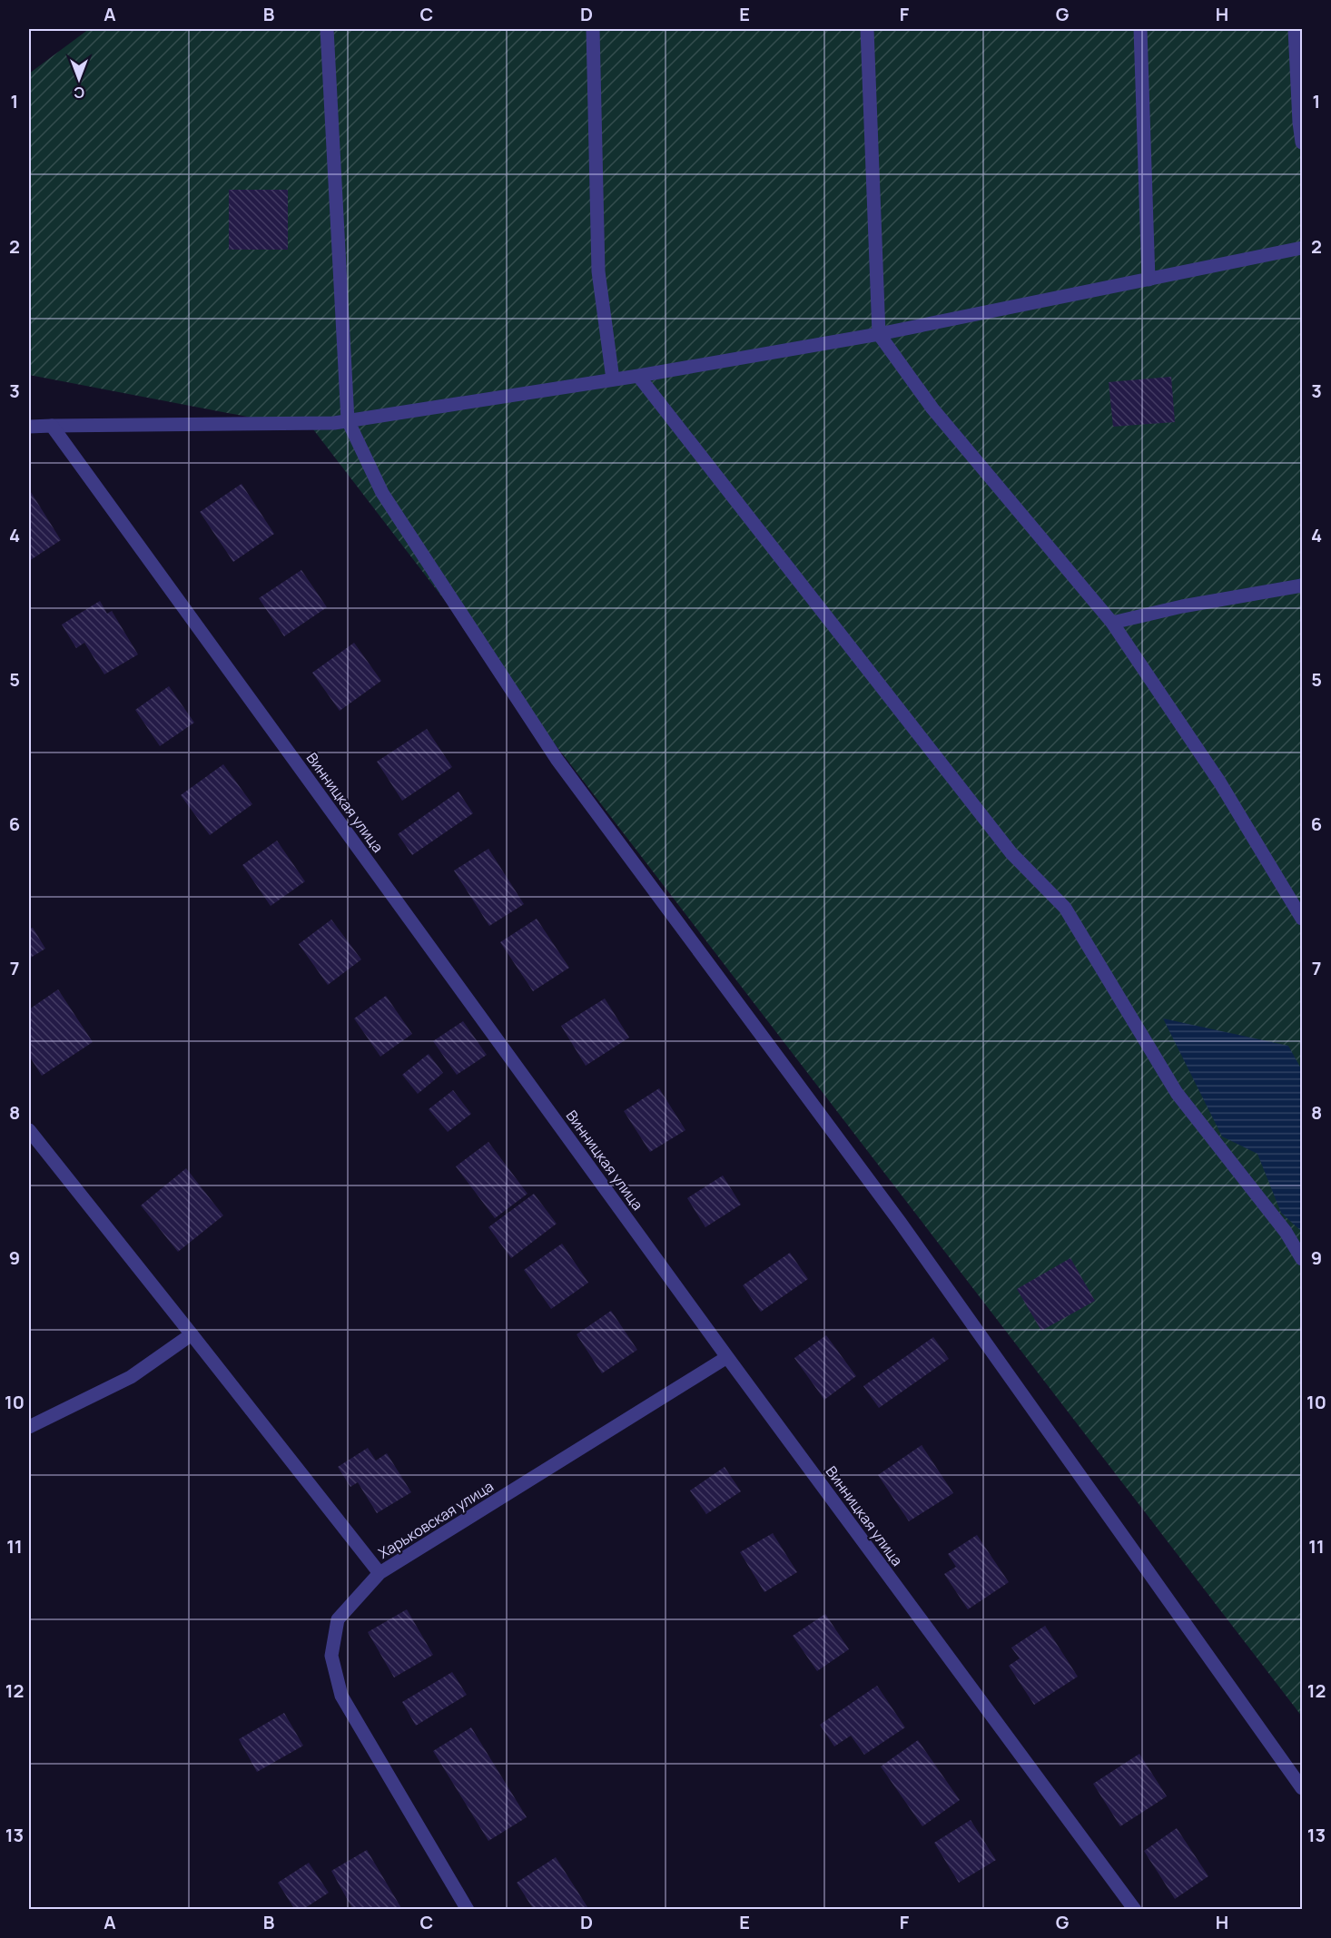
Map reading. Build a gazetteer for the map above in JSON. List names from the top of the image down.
{
  "streets": {
    "street": ["Винницкая улица", "Харьковская улица"]
  },
  "crossings": [
    ["Винницкая улица", "Харьковская улица"]
  ],
  "north": "bottom",
  "grid": {
    "columns": [
      "A",
      "B",
      "C",
      "D",
      "E",
      "F",
      "G",
      "H"
    ],
    "rows": [
      "1",
      "2",
      "3",
      "4",
      "5",
      "6",
      "7",
      "8",
      "9",
      "10",
      "11",
      "12",
      "13"
    ]
  }
}
